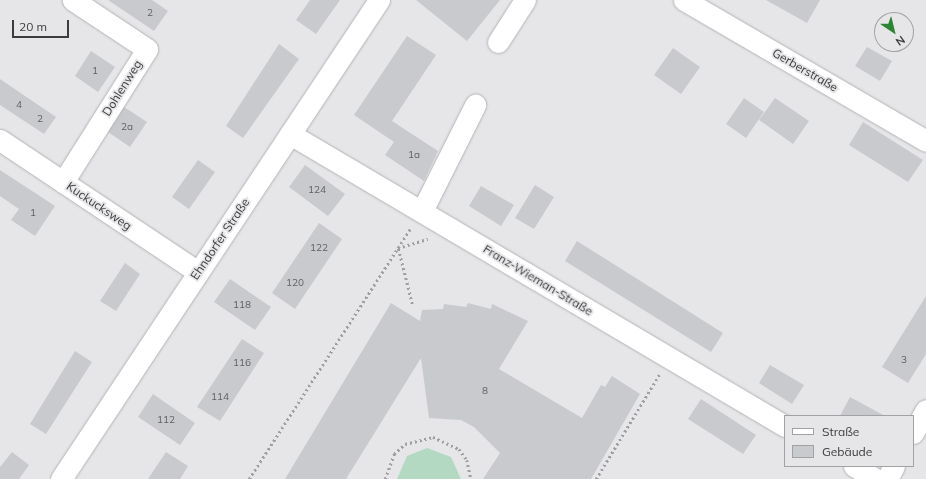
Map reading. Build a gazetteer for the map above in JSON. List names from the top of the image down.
{
  "streets": {
    "street": [
      "Gerberstraße",
      "Dohlenweg",
      "Kuckucksweg",
      "Ehndorfer Straße",
      "Franz-Wieman-Straße"
    ]
  },
  "crossings": [
    ["Dohlenweg", "Kuckucksweg"],
    ["Kuckucksweg", "Ehndorfer Straße"],
    ["Ehndorfer Straße", "Franz-Wieman-Straße"]
  ],
  "house_numbers": [
    "2",
    "1",
    "4",
    "2",
    "2a",
    "1a",
    "124",
    "1",
    "122",
    "120",
    "118",
    "3",
    "116",
    "8",
    "114",
    "112"
  ],
  "legend": ["Straße", "Gebäude"],
  "scale_bar": "20 m",
  "north": "bottom right"
}
